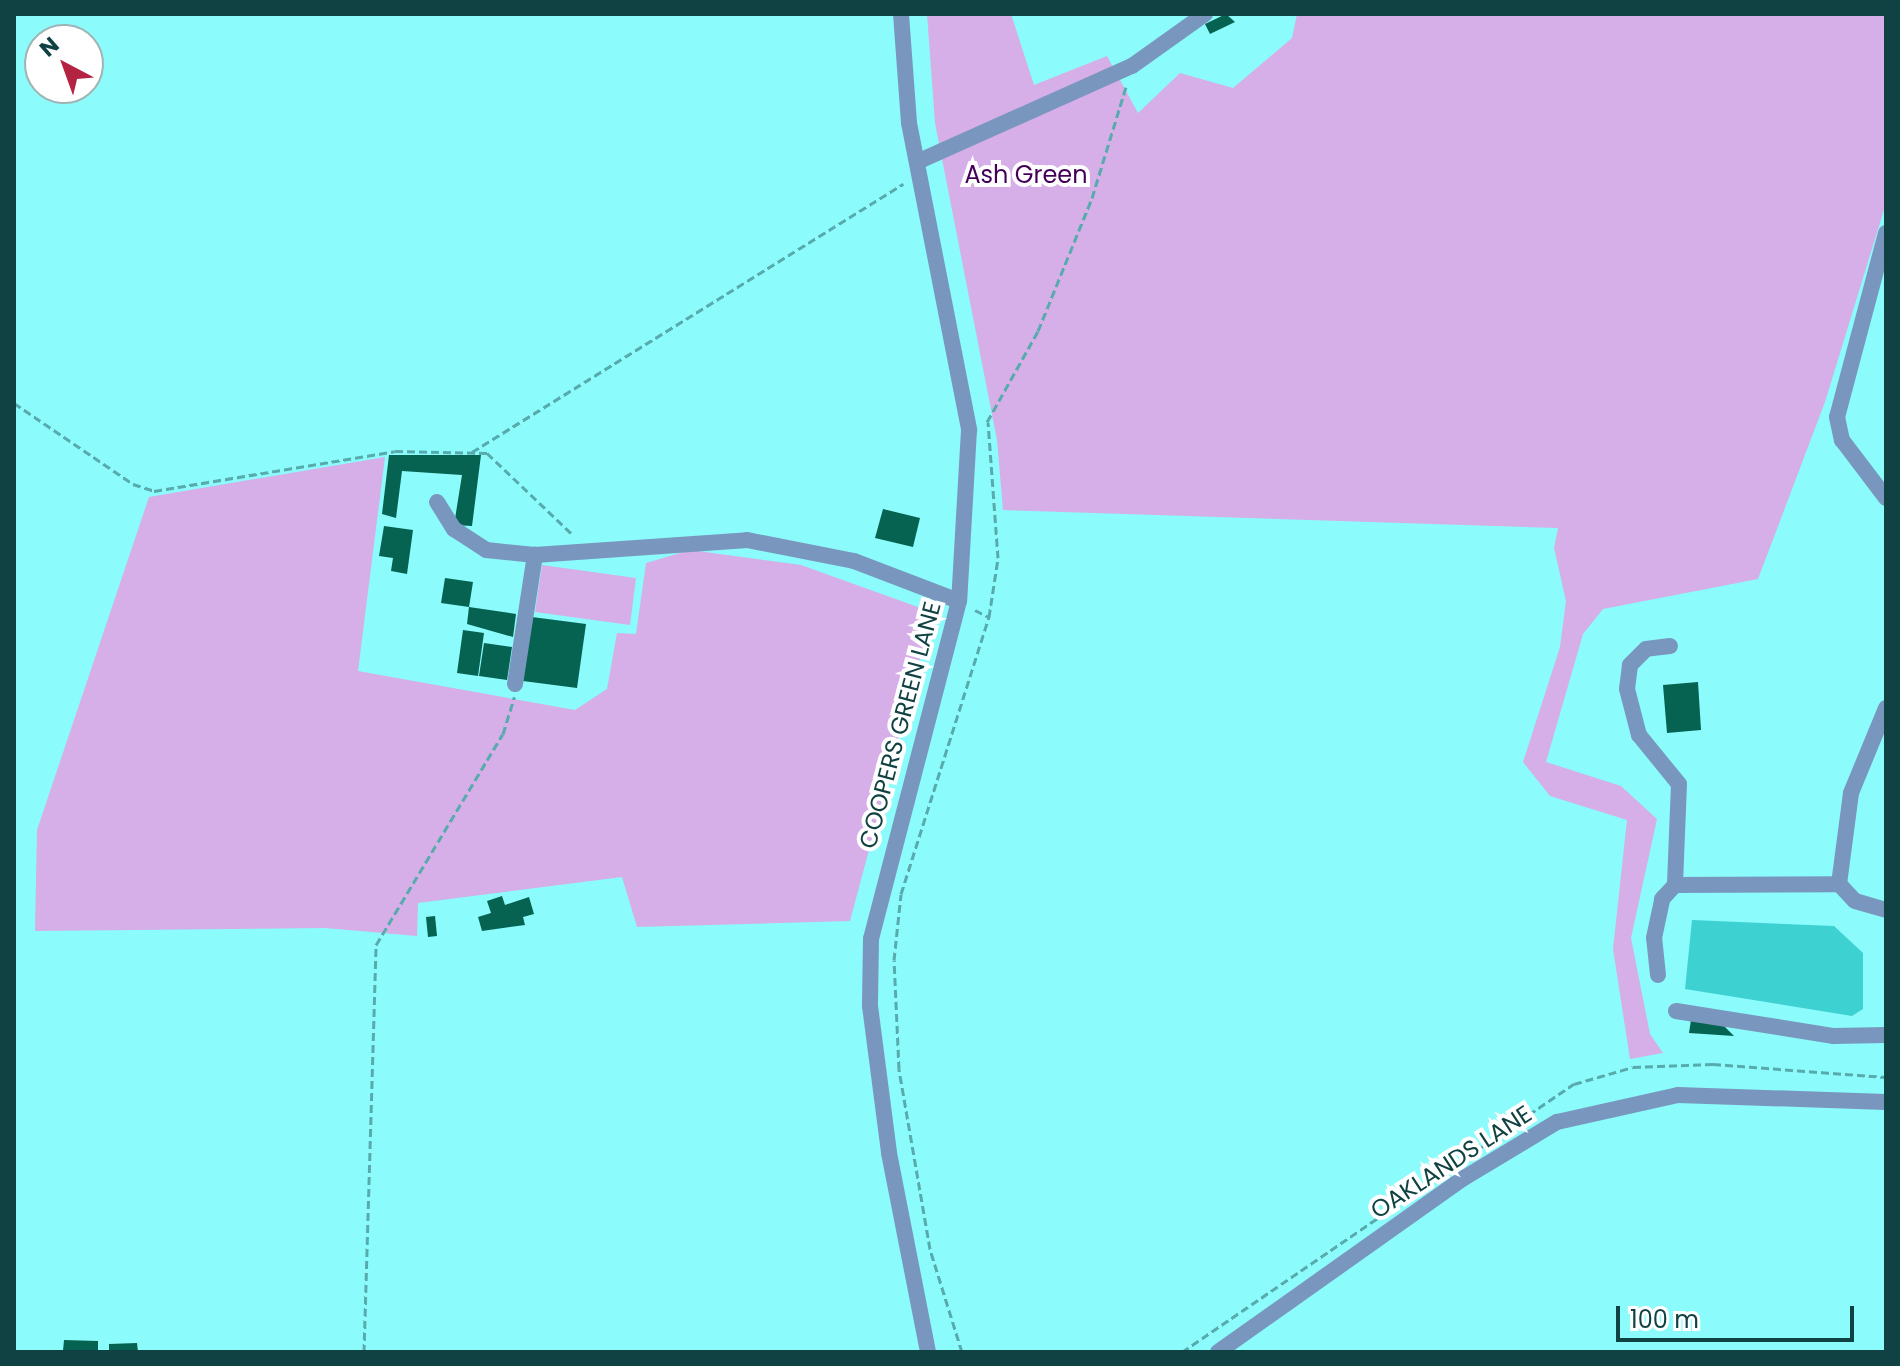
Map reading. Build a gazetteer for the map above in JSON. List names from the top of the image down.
{
  "streets": {
    "street": ["COOPERS GREEN LANE", "OAKLANDS LANE"]
  },
  "parks": ["Ash Green"],
  "scale_bar": "100 m",
  "north": "top left"
}
